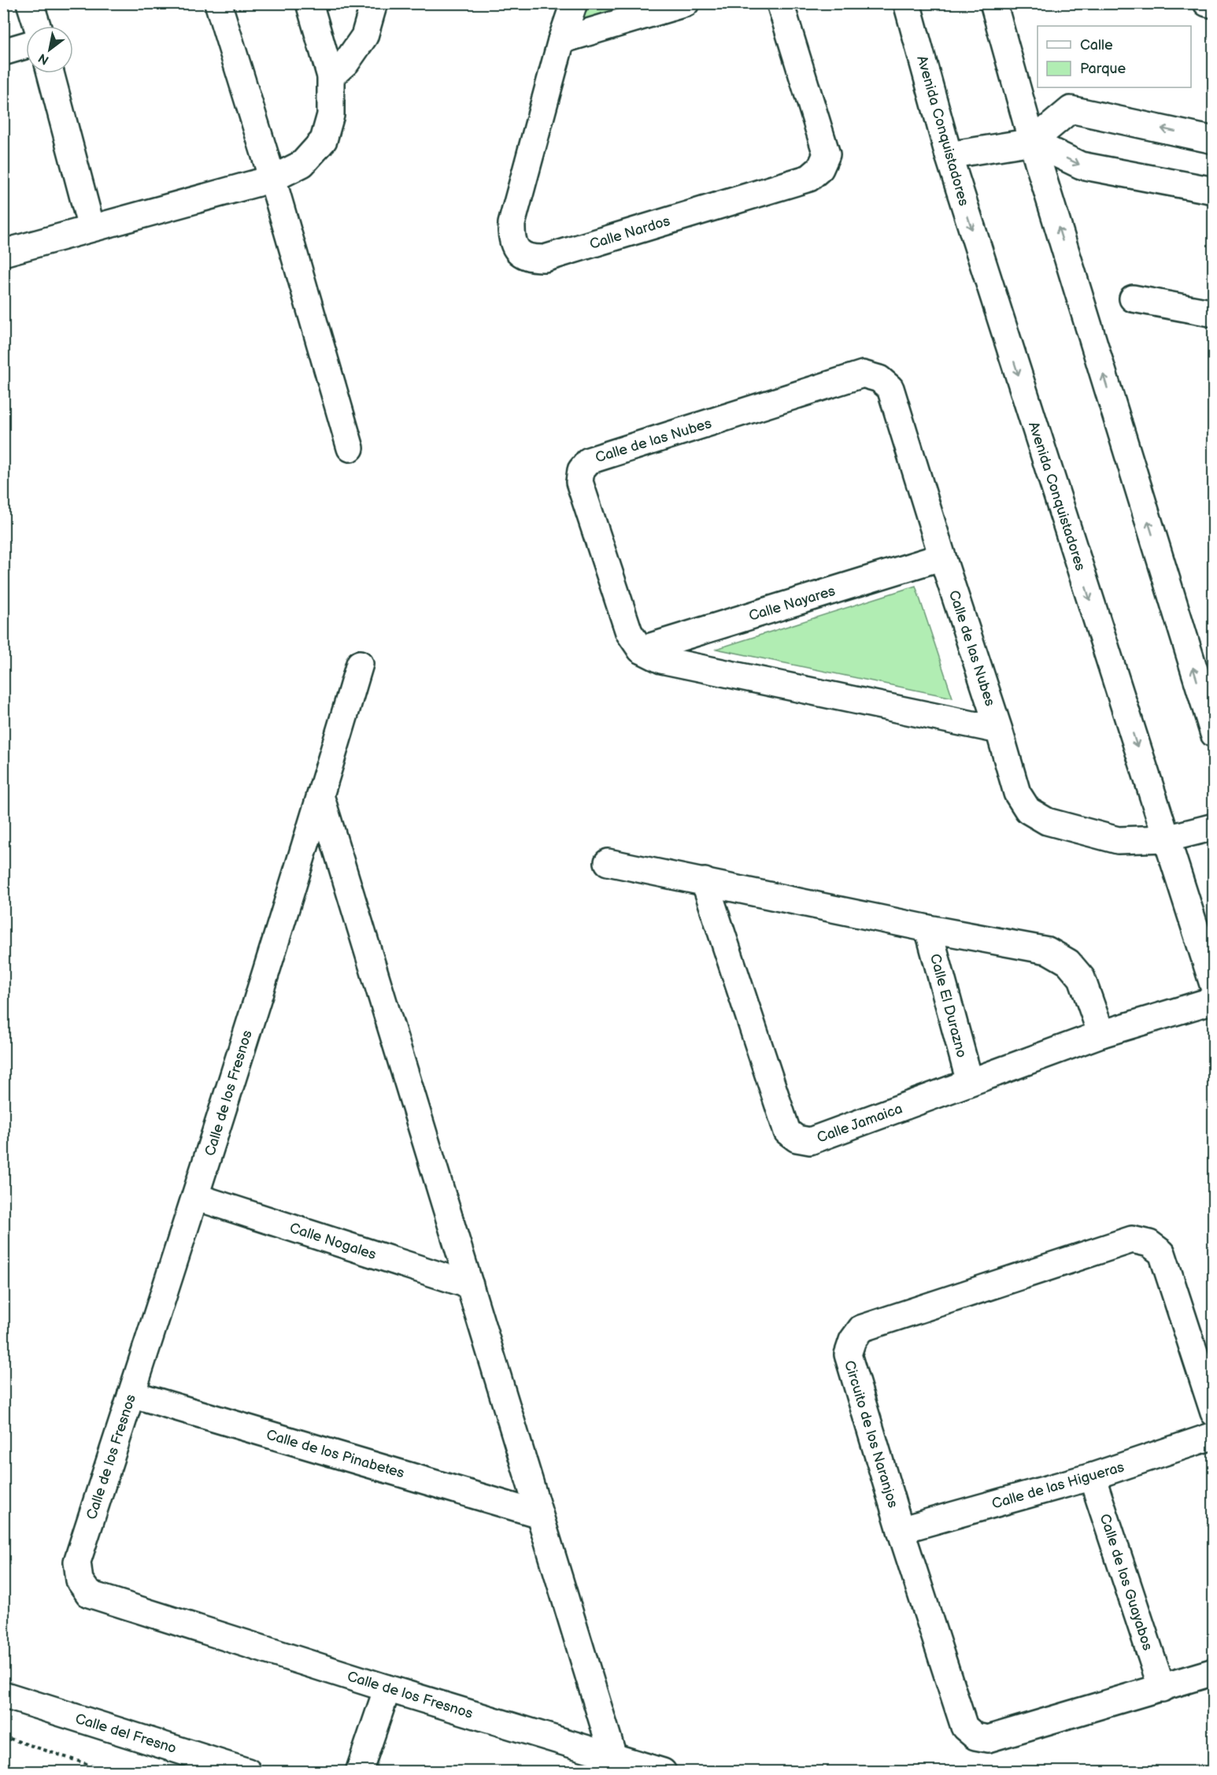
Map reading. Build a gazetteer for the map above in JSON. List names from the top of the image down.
{
  "streets": {
    "street": [
      "Avenida Conquistadores",
      "Calle Nardos",
      "Calle de las Nubes",
      "Calle Nayares",
      "Calle El Durazno",
      "Calle de los Fresnos",
      "Calle Jamaica",
      "Calle Nogales",
      "Circuito de los Naranjos",
      "Calle de los Pinabetes",
      "Calle de las Higueras",
      "Calle de los Guayabos",
      "Calle del Fresno"
    ]
  },
  "crossings": [
    ["Avenida Conquistadores", "Calle de las Nubes"],
    ["Calle de las Nubes", "Calle Nayares"],
    ["Calle El Durazno", "Calle Jamaica"],
    ["Calle de los Fresnos", "Calle Nogales"],
    ["Calle de los Fresnos", "Calle de los Pinabetes"],
    ["Circuito de los Naranjos", "Calle de las Higueras"],
    ["Circuito de los Naranjos", "Calle de los Guayabos"],
    ["Calle de las Higueras", "Calle de los Guayabos"]
  ],
  "legend": ["Calle", "Parque"],
  "north": "bottom left"
}
